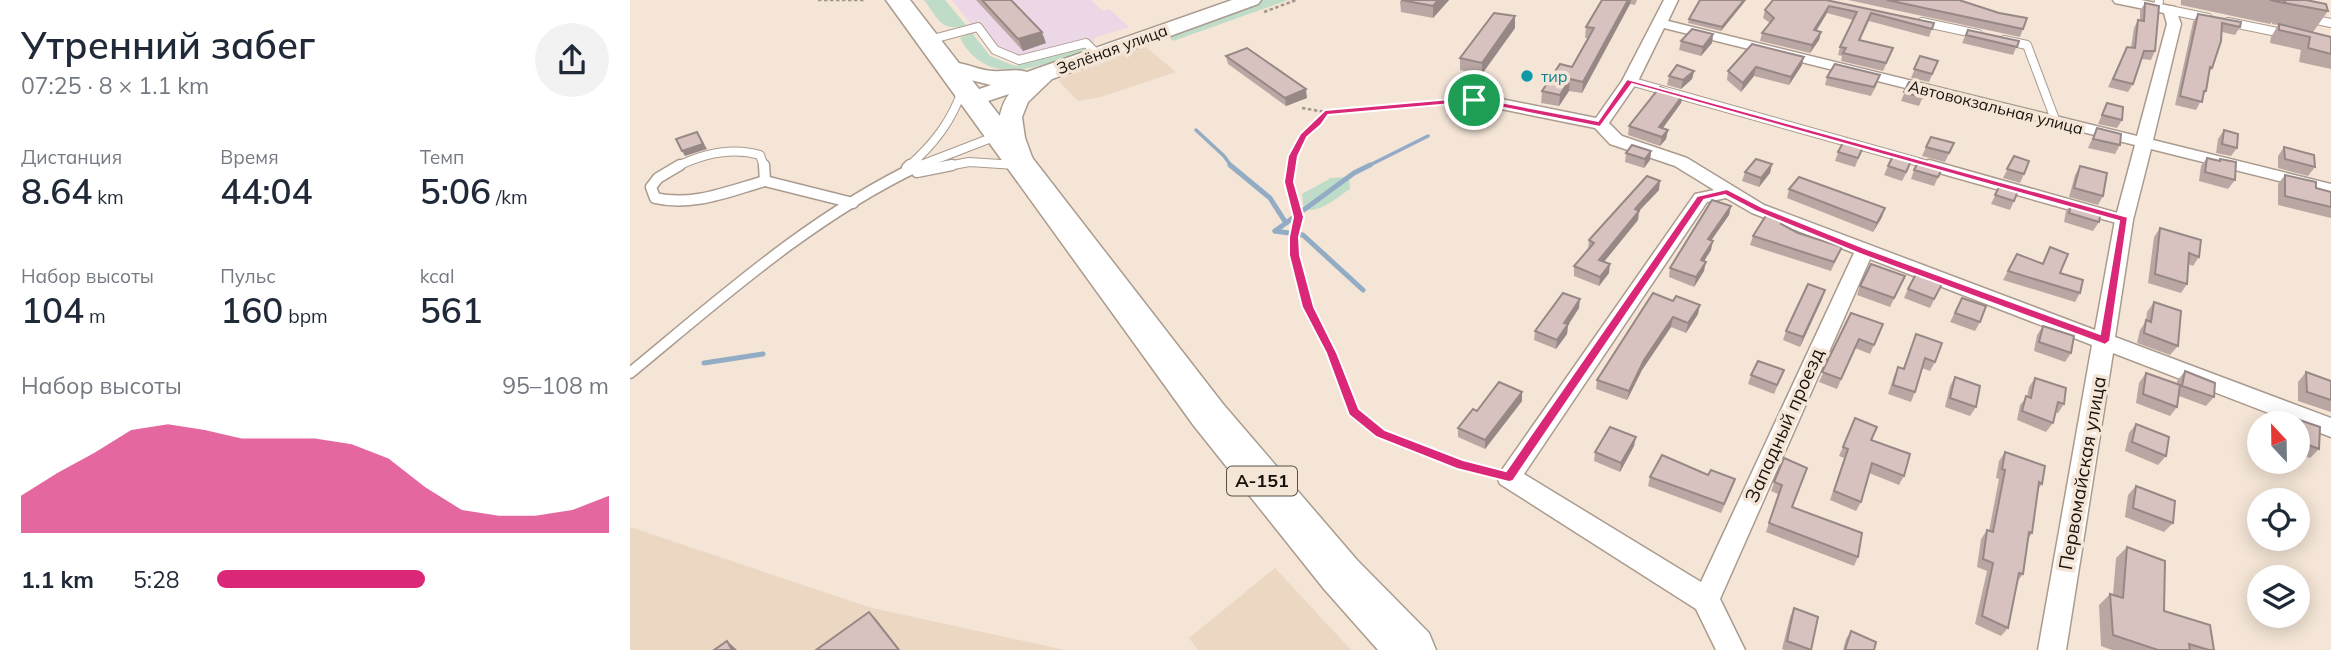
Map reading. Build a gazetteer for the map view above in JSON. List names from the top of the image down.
{
  "streets": {
    "highway": ["А-151"],
    "main road": ["Зелёная улица"],
    "street": ["Автовокзальная улица", "Западный проезд", "Первомайская улица"]
  },
  "crossings": [
    ["Зелёная улица", "А-151"],
    ["Автовокзальная улица", "Первомайская улица"]
  ],
  "places": ["тир"],
  "north": "top",
  "page": {
    "heading": ["Утренний забег", "07:25 · 8 × 1.1 km"],
    "stats": [
      ["Дистанция", "8.64 km"],
      ["Время", "44:04"],
      ["Темп", "5:06 /km"],
      ["Набор высоты", "104 m"],
      ["Пульс", "160 bpm"],
      ["kcal", "561"]
    ],
    "chart": ["Набор высоты", "95–108 m"],
    "list": [
      {
        "name": "1.1 km",
        "note": "5:28"
      }
    ]
  }
}
